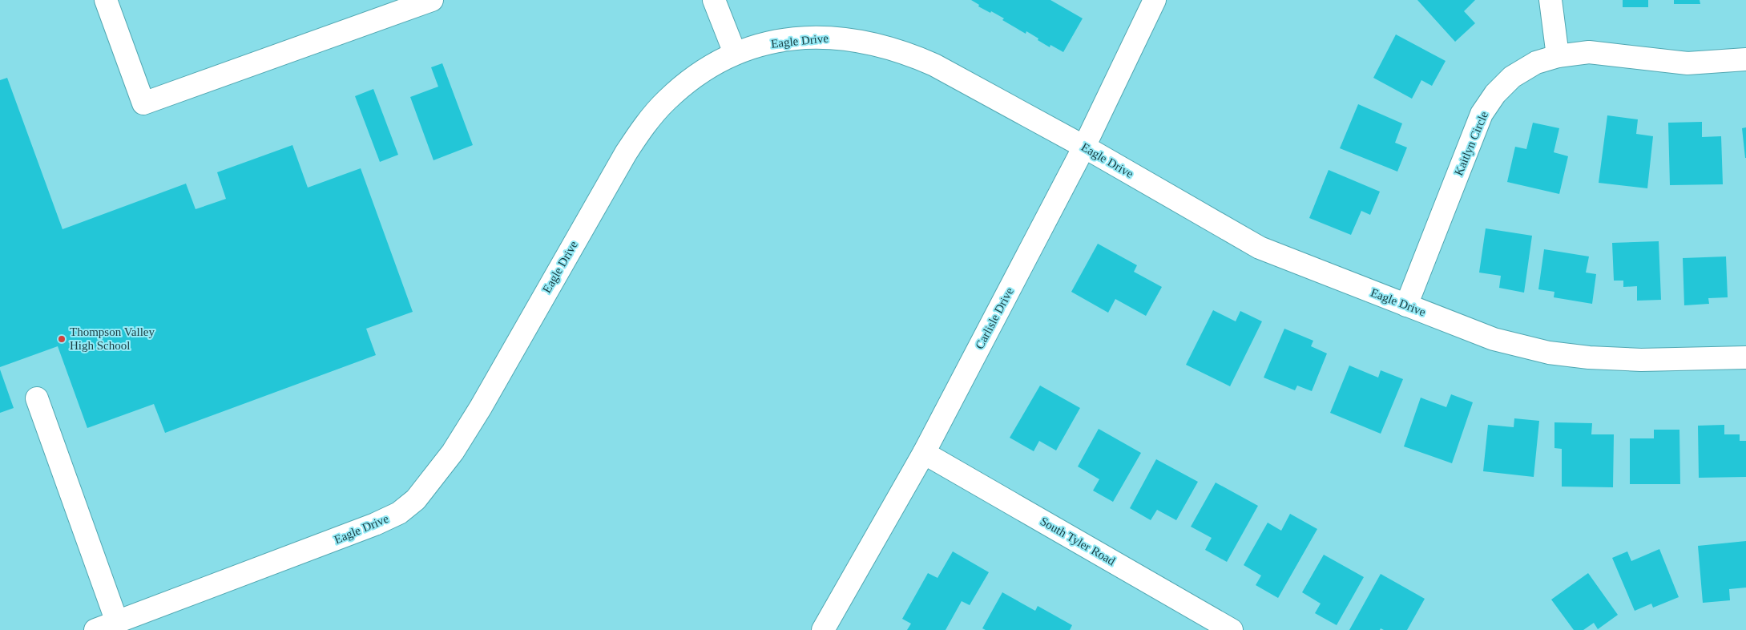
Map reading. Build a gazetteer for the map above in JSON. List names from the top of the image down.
{
  "streets": {
    "street": [
      "Eagle Drive",
      "Kaitlyn Circle",
      "Carlisle Drive",
      "South Tyler Road"
    ]
  },
  "crossings": [
    ["Eagle Drive", "Kaitlyn Circle"],
    ["Eagle Drive", "Carlisle Drive"],
    ["Carlisle Drive", "South Tyler Road"]
  ],
  "places": ["Thompson Valley High School"]
}
